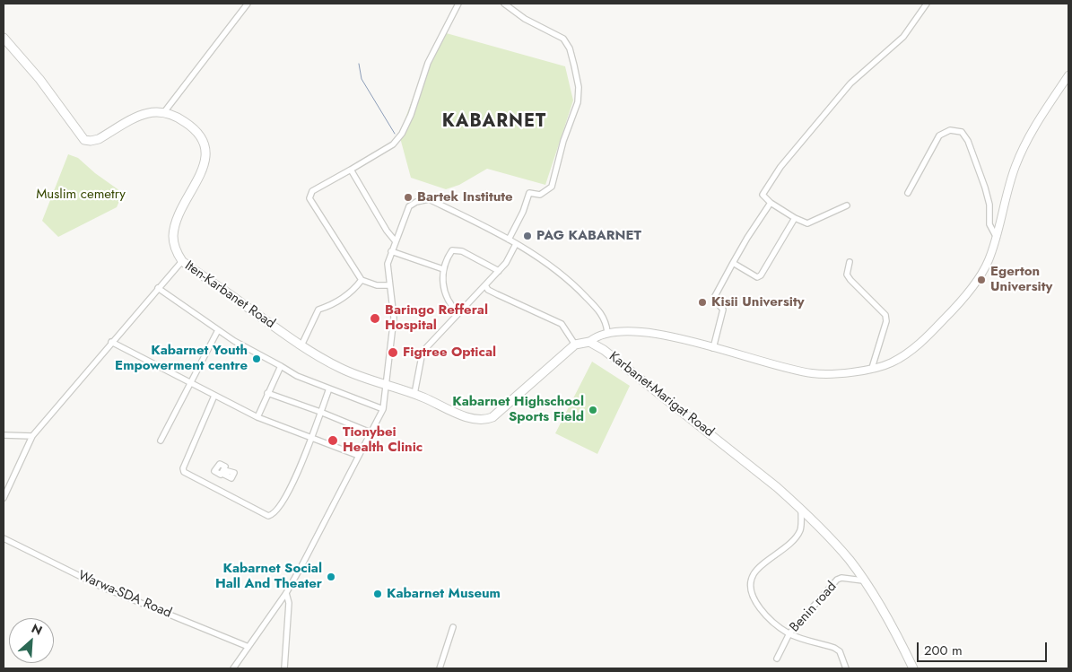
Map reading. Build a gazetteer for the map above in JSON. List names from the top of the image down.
{
  "streets": {
    "main road": ["Iten-Karbanet Road", "Karbanet-Marigat Road"],
    "street": ["Warwa-SDA Road", "Benin road"]
  },
  "crossings": [
    ["Karbanet-Marigat Road", "Benin road"]
  ],
  "districts": ["KABARNET"],
  "parks": ["Muslim cemetry"],
  "places": [
    "Bartek Institute",
    "PAG KABARNET",
    "Egerton University",
    "Kisii University",
    "Baringo Refferal Hospital",
    "Figtree Optical",
    "Kabarnet Youth Empowerment centre",
    "Kabarnet Highschool Sports Field",
    "Tionybei Health Clinic",
    "Kabarnet Social Hall And Theater",
    "Kabarnet Museum"
  ],
  "scale_bar": "200 m",
  "north": "top right"
}
